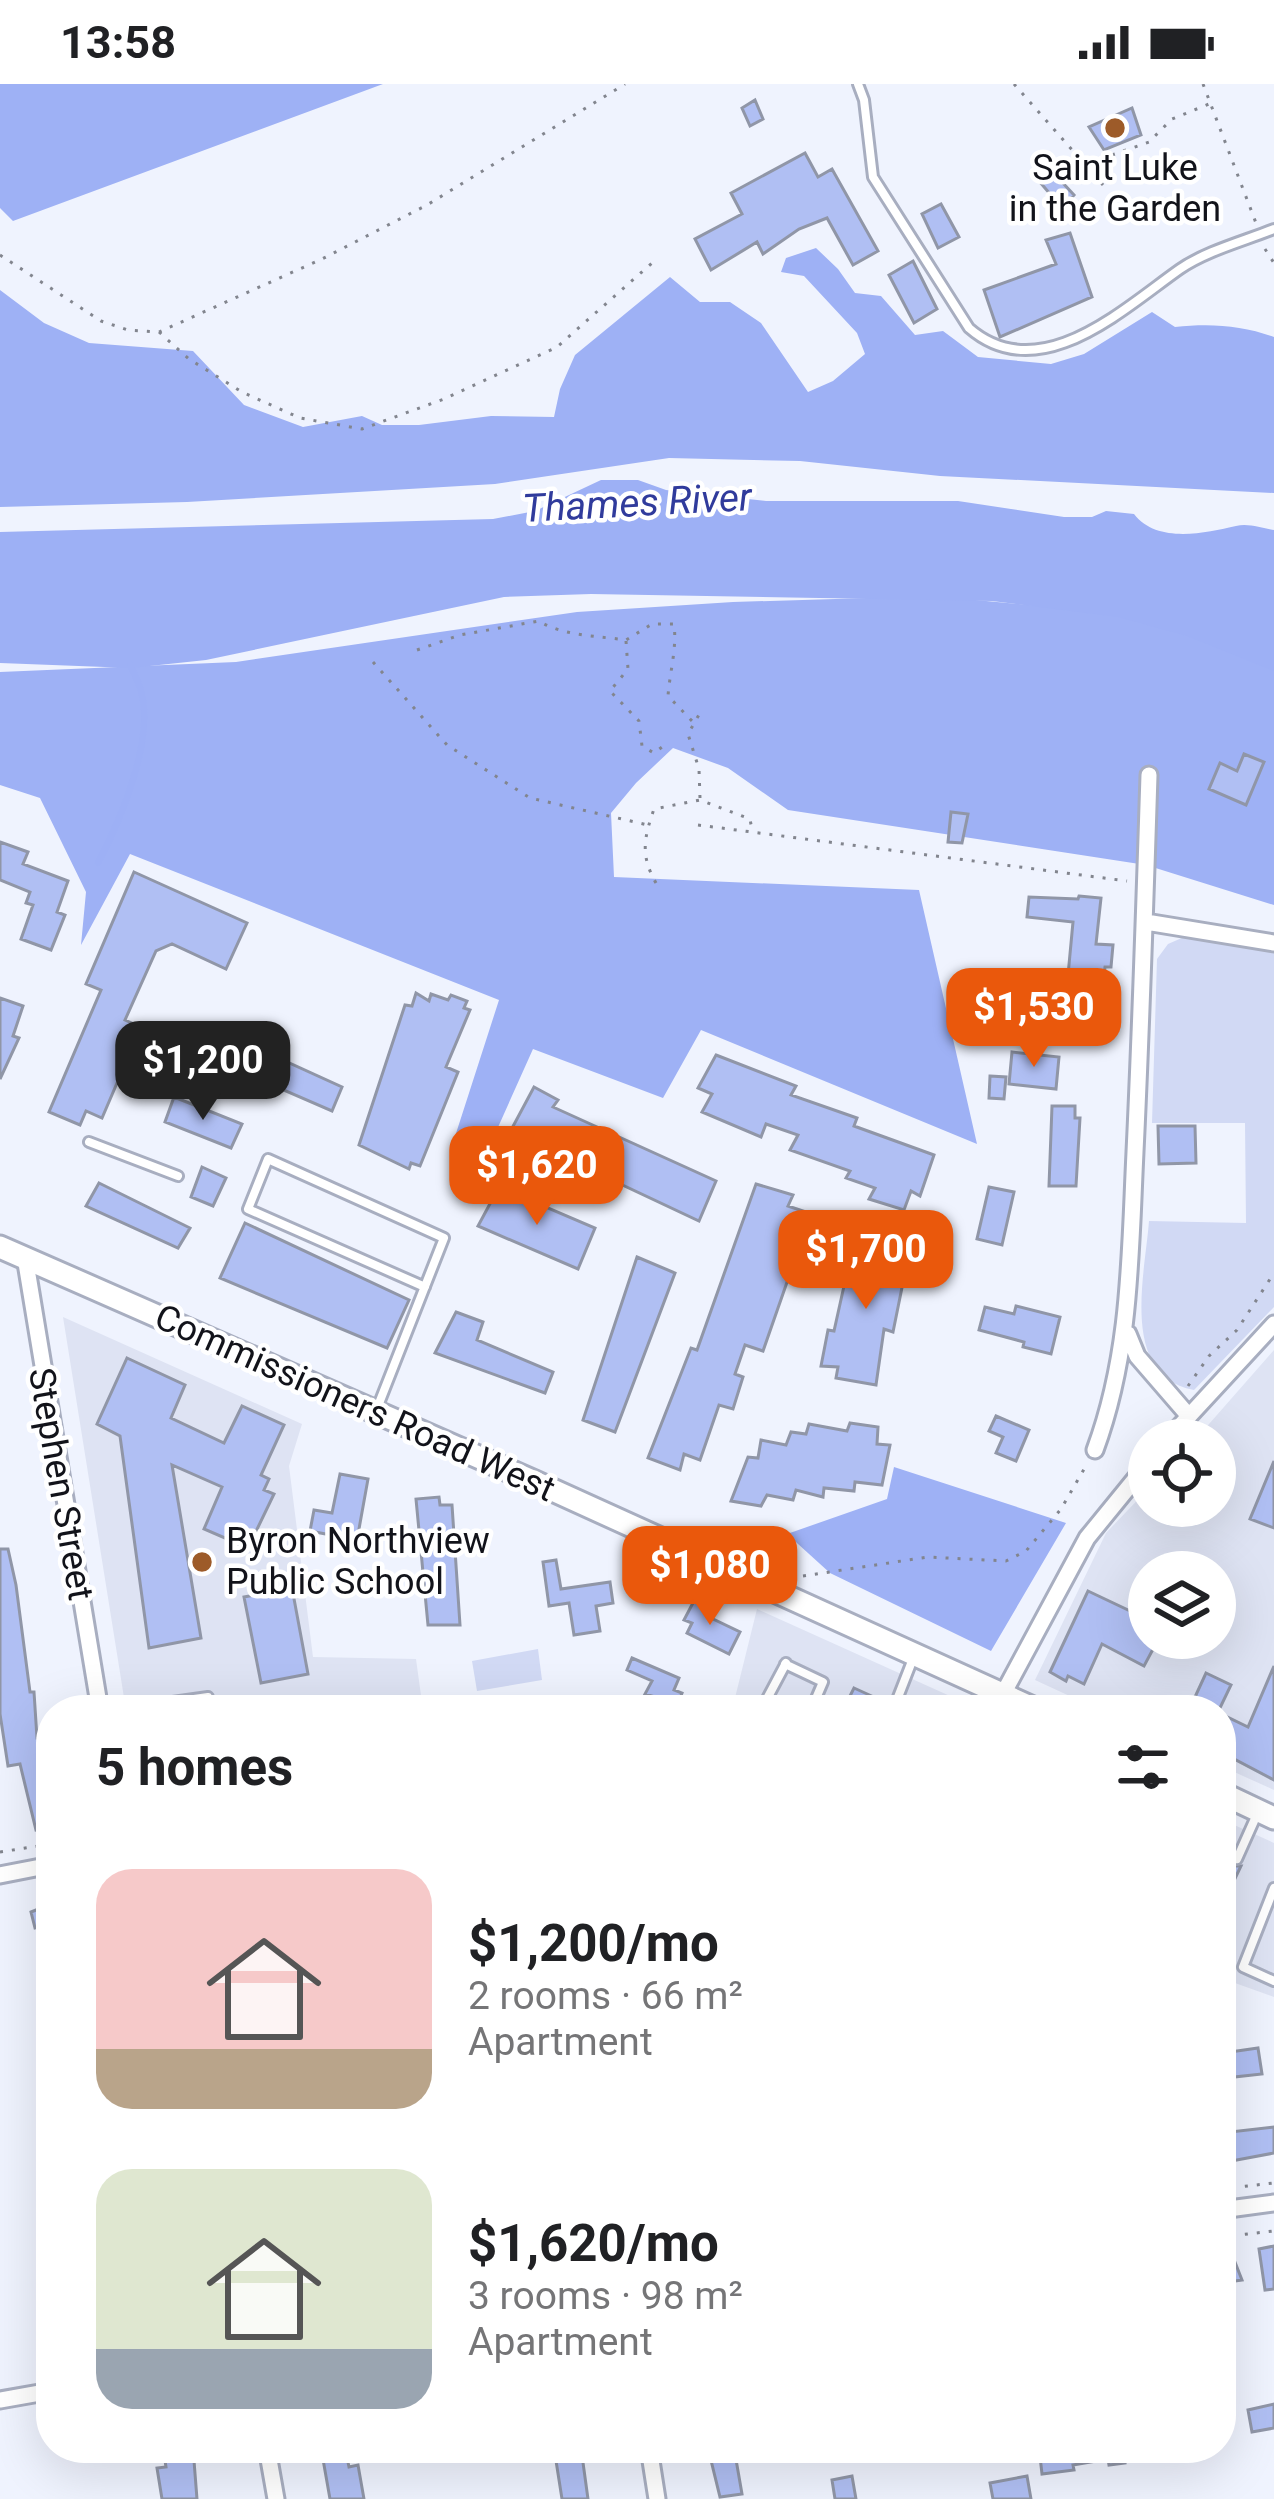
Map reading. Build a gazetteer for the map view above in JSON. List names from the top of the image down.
{
  "streets": {
    "main road": ["Commissioners Road West"],
    "street": ["Stephen Street"]
  },
  "crossings": [
    ["Commissioners Road West", "Stephen Street"]
  ],
  "water": ["Thames River"],
  "places": ["Saint Luke in the Garden", "Byron Northview Public School"],
  "page": {
    "status": "13:58",
    "price": [
      "$1,530",
      "$1,200",
      "$1,620",
      "$1,700",
      "$1,080"
    ],
    "heading": "5 homes",
    "list": [
      {
        "name": "$1,200/mo",
        "note": "2 rooms · 66 m² · Apartment"
      },
      {
        "name": "$1,620/mo",
        "note": "3 rooms · 98 m² · Apartment"
      }
    ]
  }
}
